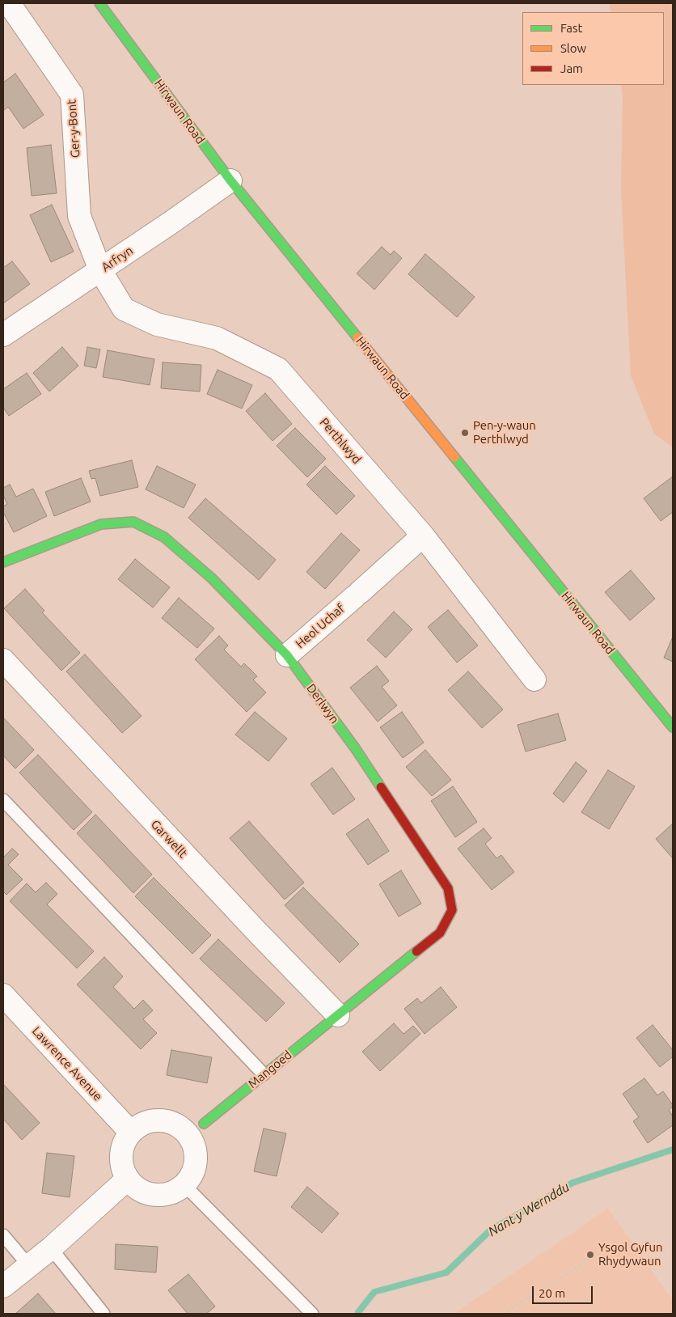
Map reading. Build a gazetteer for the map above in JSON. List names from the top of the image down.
{
  "streets": {
    "street": [
      "Hirwaun Road",
      "Ger-y-Bont",
      "Arfryn",
      "Perthlwyd",
      "Heol Uchaf",
      "Derlwyn",
      "Garwellt",
      "Lawrence Avenue",
      "Mangoed"
    ]
  },
  "crossings": [
    ["Hirwaun Road", "Arfryn"],
    ["Ger-y-Bont", "Arfryn"],
    ["Ger-y-Bont", "Perthlwyd"],
    ["Arfryn", "Perthlwyd"],
    ["Perthlwyd", "Heol Uchaf"],
    ["Heol Uchaf", "Derlwyn"],
    ["Derlwyn", "Garwellt"],
    ["Derlwyn", "Mangoed"],
    ["Garwellt", "Mangoed"]
  ],
  "water": ["Nant y Wernddu"],
  "places": ["Pen-y-waun Perthlwyd", "Ysgol Gyfun Rhydywaun"],
  "legend": ["Fast", "Slow", "Jam"],
  "scale_bar": "20 m"
}
